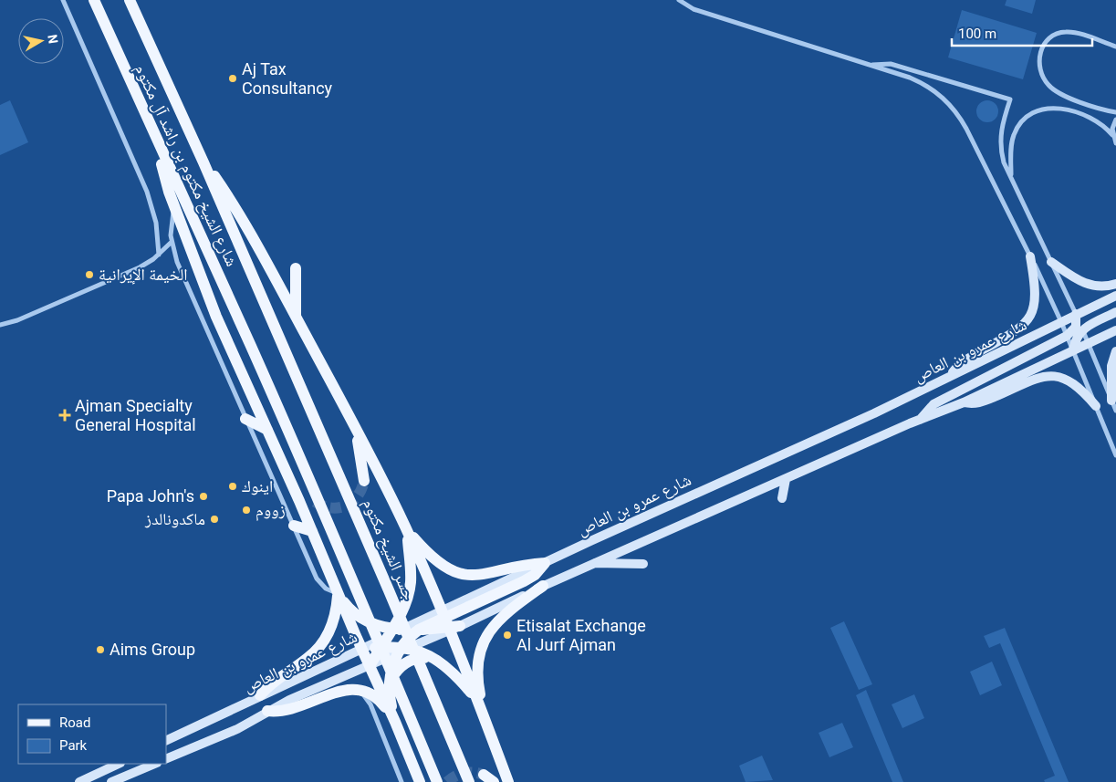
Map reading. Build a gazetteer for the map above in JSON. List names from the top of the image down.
{
  "streets": {
    "main road": ["شارع الشيخ مكتوم بن راشد آل مكتوم", "شارع عمرو بن العاص", "جسر الشيخ مكتوم"]
  },
  "crossings": [
    ["شارع الشيخ مكتوم بن راشد آل مكتوم", "جسر الشيخ مكتوم"]
  ],
  "places": {
    "other": [
      "Aj Tax Consultancy",
      "الخيمة الإيرانية",
      "اينوك",
      "Papa John's",
      "زووم",
      "ماكدونالدز",
      "Etisalat Exchange Al Jurf Ajman",
      "Aims Group"
    ],
    "health": ["Ajman Specialty General Hospital"]
  },
  "legend": ["Road", "Park"],
  "scale_bar": "100 m",
  "north": "right"
}
